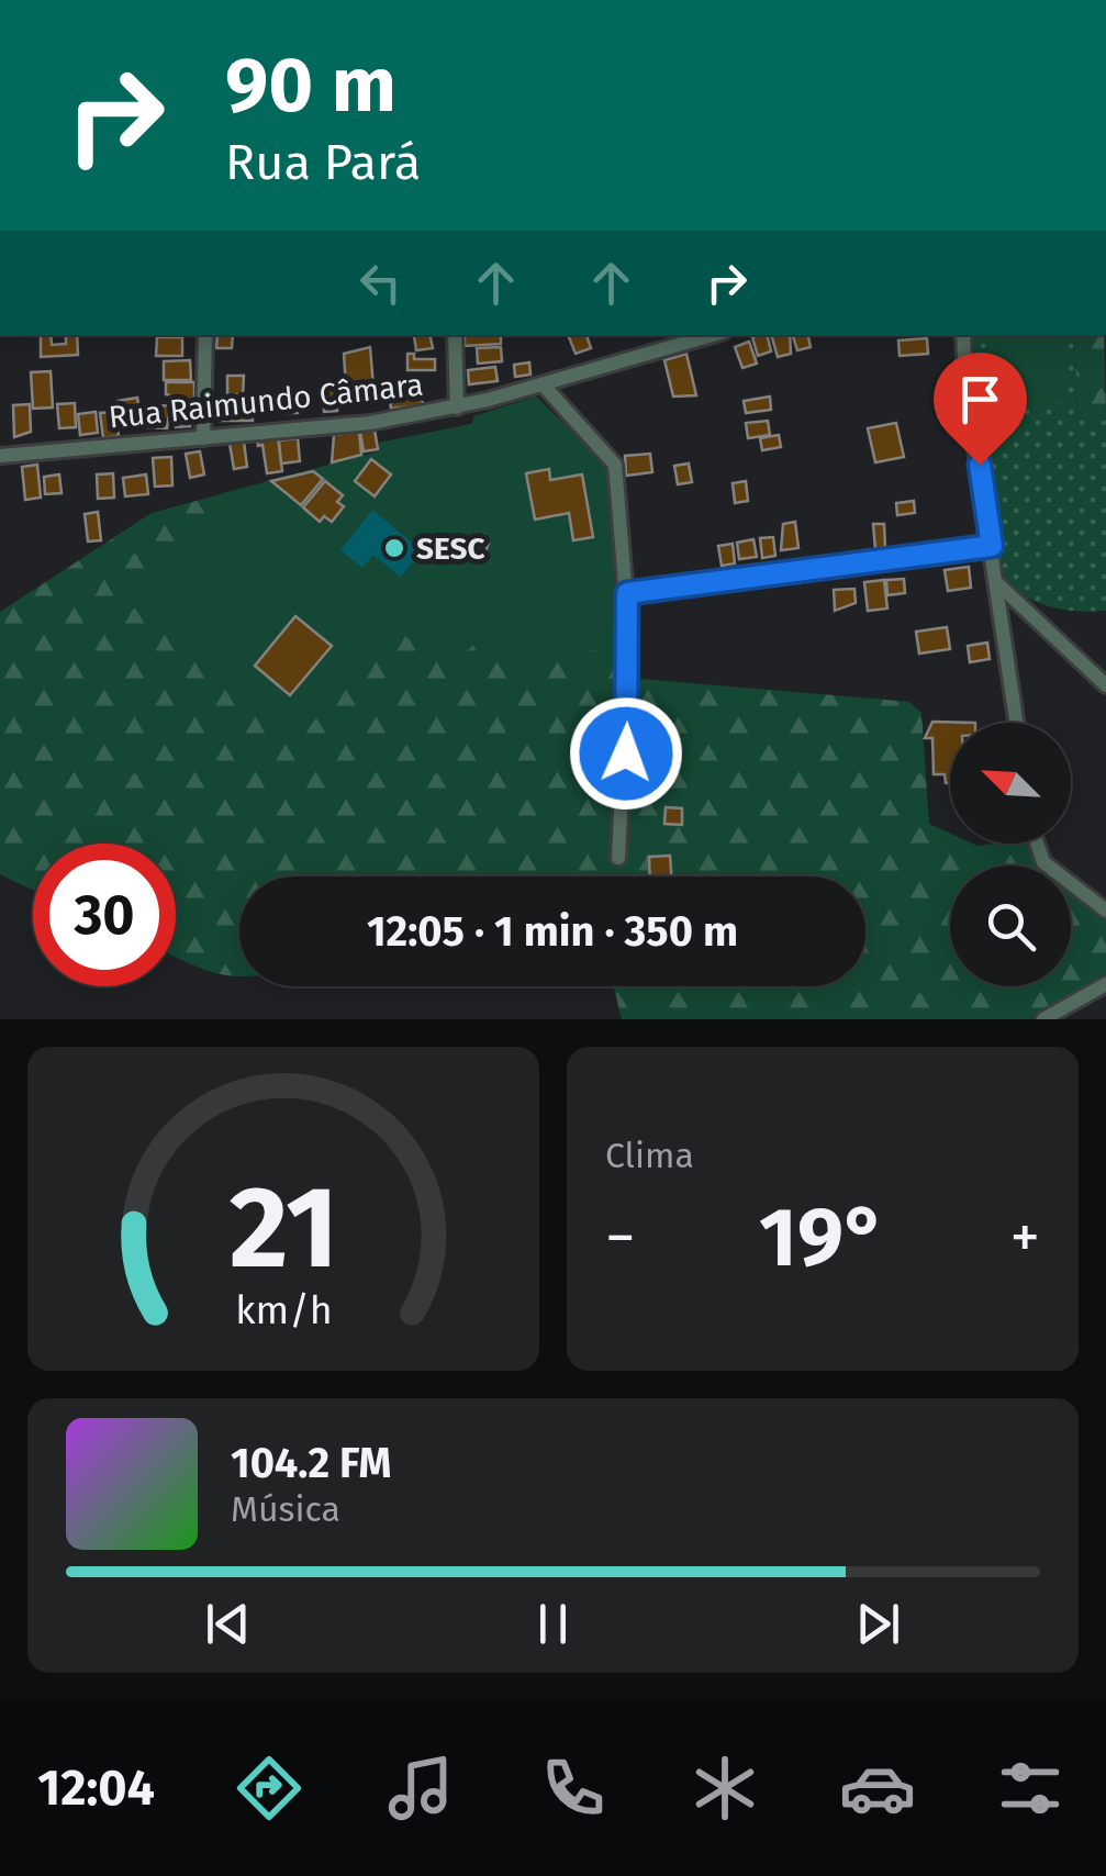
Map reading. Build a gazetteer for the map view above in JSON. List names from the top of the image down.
{
  "streets": {
    "street": ["Rua Raimundo Câmara"]
  },
  "places": ["SESC"],
  "north": "top left",
  "page": {
    "turn": ["90 m", "Rua Pará"],
    "limit": "30",
    "trip": "12:05 · 1 min · 350 m",
    "tile": "Clima",
    "heat": ["−", "19°", "+"],
    "song": ["104.2 FM", "Música"],
    "tabs": "12:04",
    "gauge": ["21", "km/h"]
  }
}
